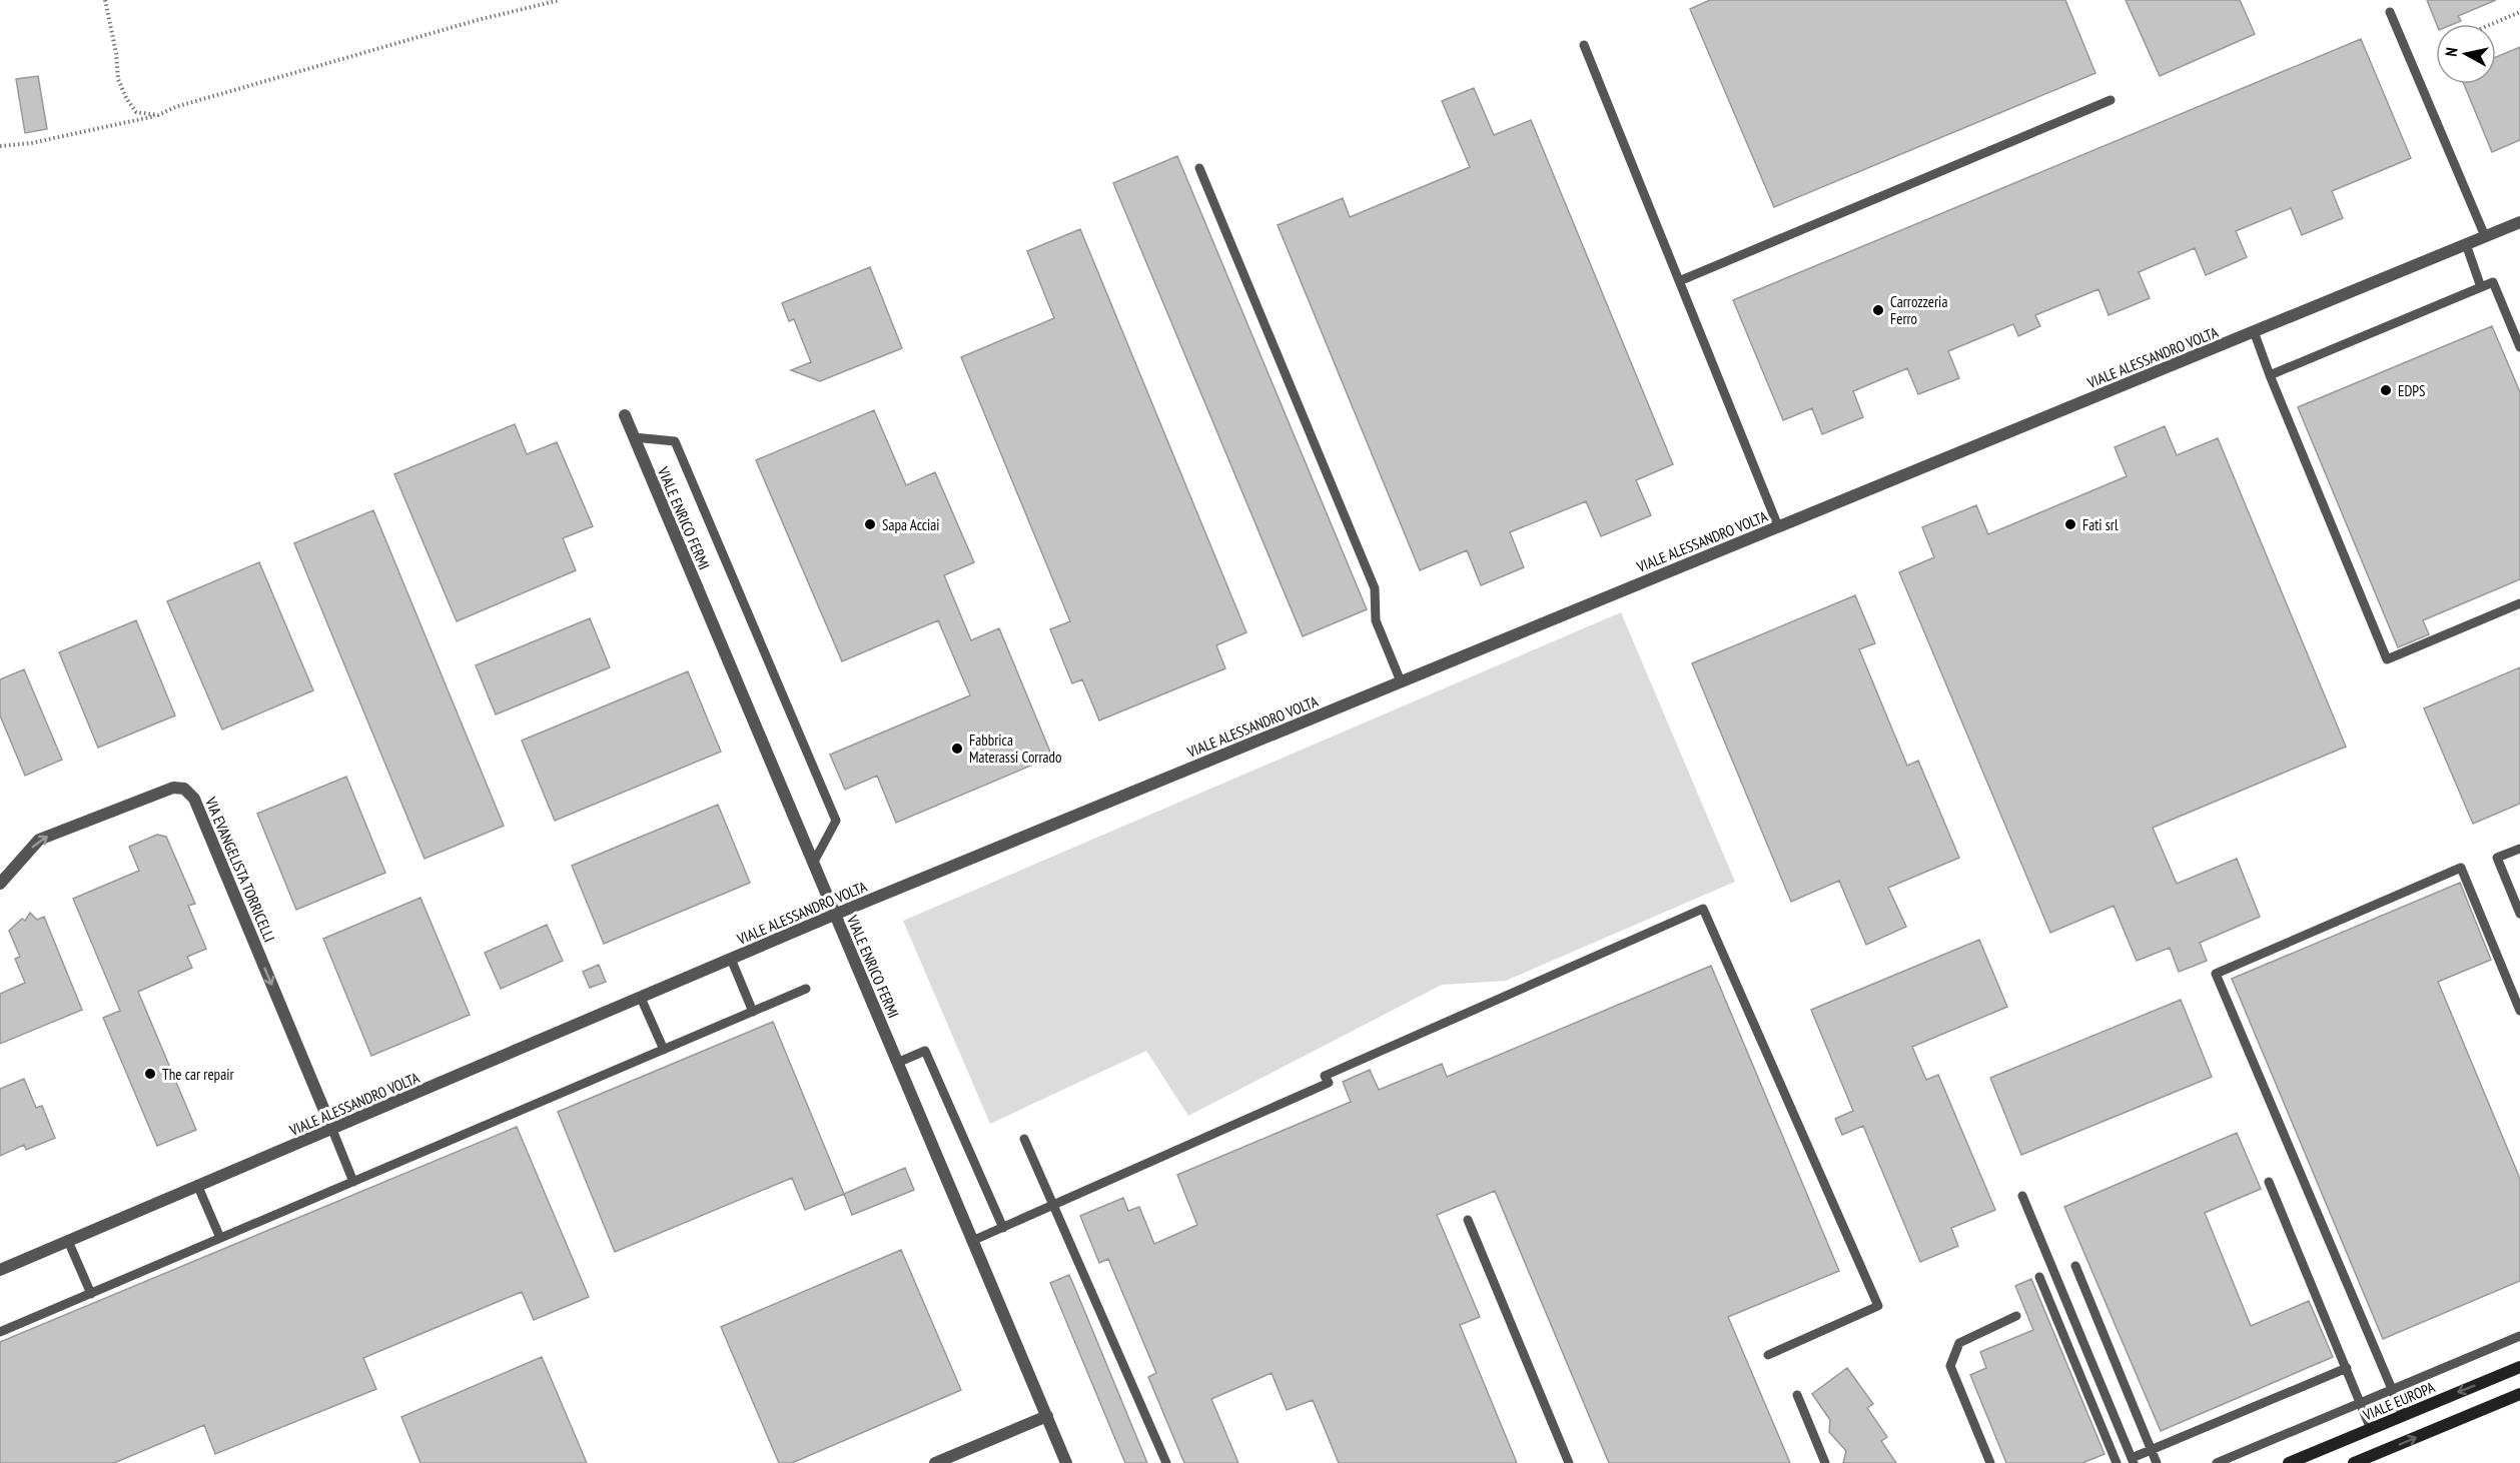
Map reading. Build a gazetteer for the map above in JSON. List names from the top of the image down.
{
  "streets": {
    "main road": ["VIALE EUROPA"],
    "street": ["VIALE ALESSANDRO VOLTA", "VIALE ENRICO FERMI", "VIA EVANGELISTA TORRICELLI"]
  },
  "crossings": [
    ["VIALE ALESSANDRO VOLTA", "VIALE ENRICO FERMI"],
    ["VIALE ALESSANDRO VOLTA", "VIA EVANGELISTA TORRICELLI"]
  ],
  "places": [
    "Carrozzeria Ferro",
    "EDPS",
    "Sapa Acciai",
    "Fati srl",
    "Fabbrica Materassi Corrado",
    "The car repair"
  ],
  "north": "left"
}
